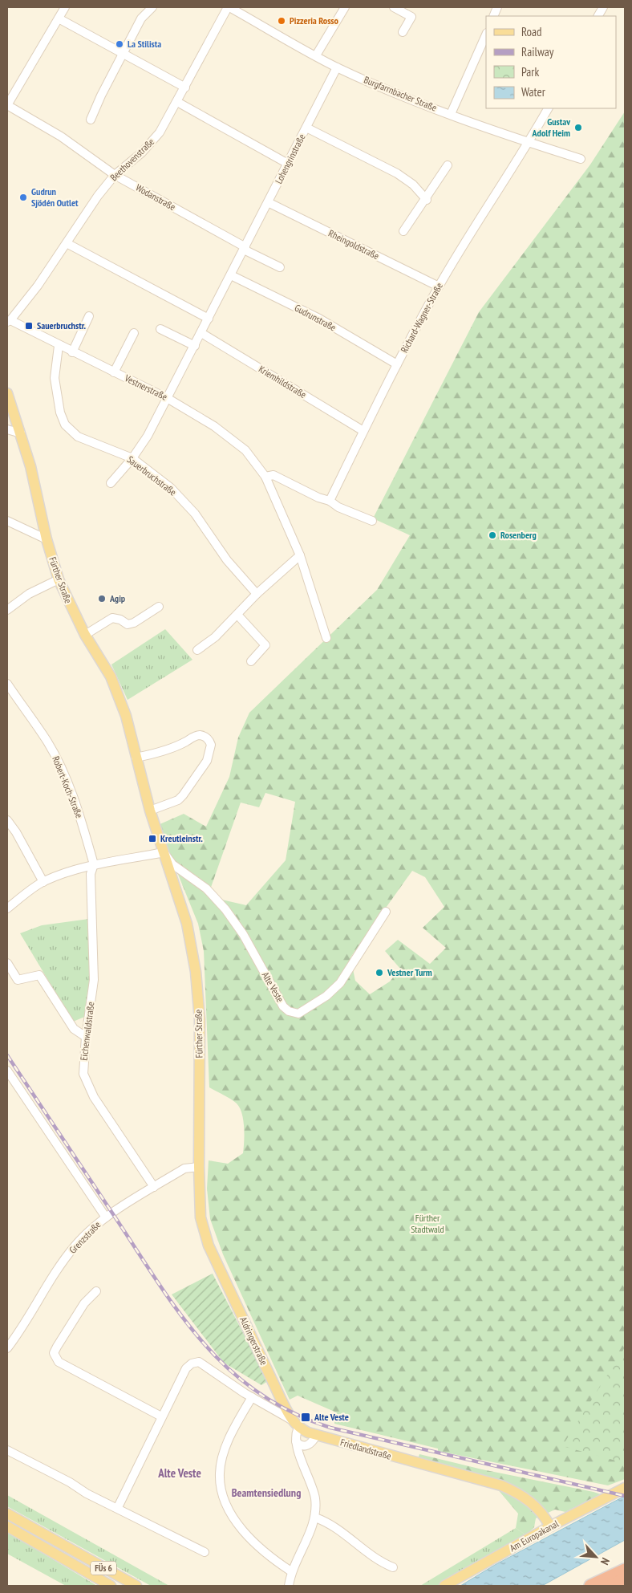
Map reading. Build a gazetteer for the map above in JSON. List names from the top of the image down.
{
  "streets": {
    "main road": [
      "Fürther Straße",
      "Aldringerstraße",
      "Friedlandstraße",
      "Am Europakanal",
      "FÜs 6"
    ],
    "street": [
      "Burgfarrnbacher Straße",
      "Lohengrinstraße",
      "Beethovenstraße",
      "Wodanstraße",
      "Rheingoldstraße",
      "Gudrunstraße",
      "Richard-Wagner-Straße",
      "Kriemhildstraße",
      "Vestnerstraße",
      "Sauerbruchstraße",
      "Robert-Koch-Straße",
      "Alte Veste",
      "Eichenwaldstraße",
      "Grenzstraße"
    ]
  },
  "crossings": [
    ["Burgfarrnbacher Straße", "Lohengrinstraße"],
    ["Burgfarrnbacher Straße", "Beethovenstraße"],
    ["Burgfarrnbacher Straße", "Richard-Wagner-Straße"],
    ["Lohengrinstraße", "Wodanstraße"],
    ["Lohengrinstraße", "Rheingoldstraße"],
    ["Lohengrinstraße", "Gudrunstraße"],
    ["Lohengrinstraße", "Kriemhildstraße"],
    ["Lohengrinstraße", "Vestnerstraße"],
    ["Lohengrinstraße", "Sauerbruchstraße"],
    ["Beethovenstraße", "Wodanstraße"],
    ["Beethovenstraße", "Vestnerstraße"],
    ["Rheingoldstraße", "Richard-Wagner-Straße"],
    ["Gudrunstraße", "Richard-Wagner-Straße"],
    ["Richard-Wagner-Straße", "Kriemhildstraße"],
    ["Vestnerstraße", "Sauerbruchstraße"],
    ["Fürther Straße", "Alte Veste"],
    ["Fürther Straße", "Grenzstraße"],
    ["Fürther Straße", "Aldringerstraße"],
    ["Robert-Koch-Straße", "Eichenwaldstraße"],
    ["Eichenwaldstraße", "Grenzstraße"],
    ["Aldringerstraße", "Friedlandstraße"],
    ["Friedlandstraße", "Am Europakanal"]
  ],
  "districts": ["Alte Veste", "Beamtensiedlung"],
  "parks": ["Fürther Stadtwald"],
  "places": {
    "other": [
      "Pizzeria Rosso",
      "La Stilista",
      "Gustav Adolf Heim",
      "Gudrun Sjödén Outlet",
      "Rosenberg",
      "Agip",
      "Vestner Turm"
    ],
    "transit": ["Sauerbruchstr.", "Kreutleinstr.", "Alte Veste"]
  },
  "legend": [
    "Road",
    "Railway",
    "Park",
    "Water"
  ],
  "north": "bottom right"
}
